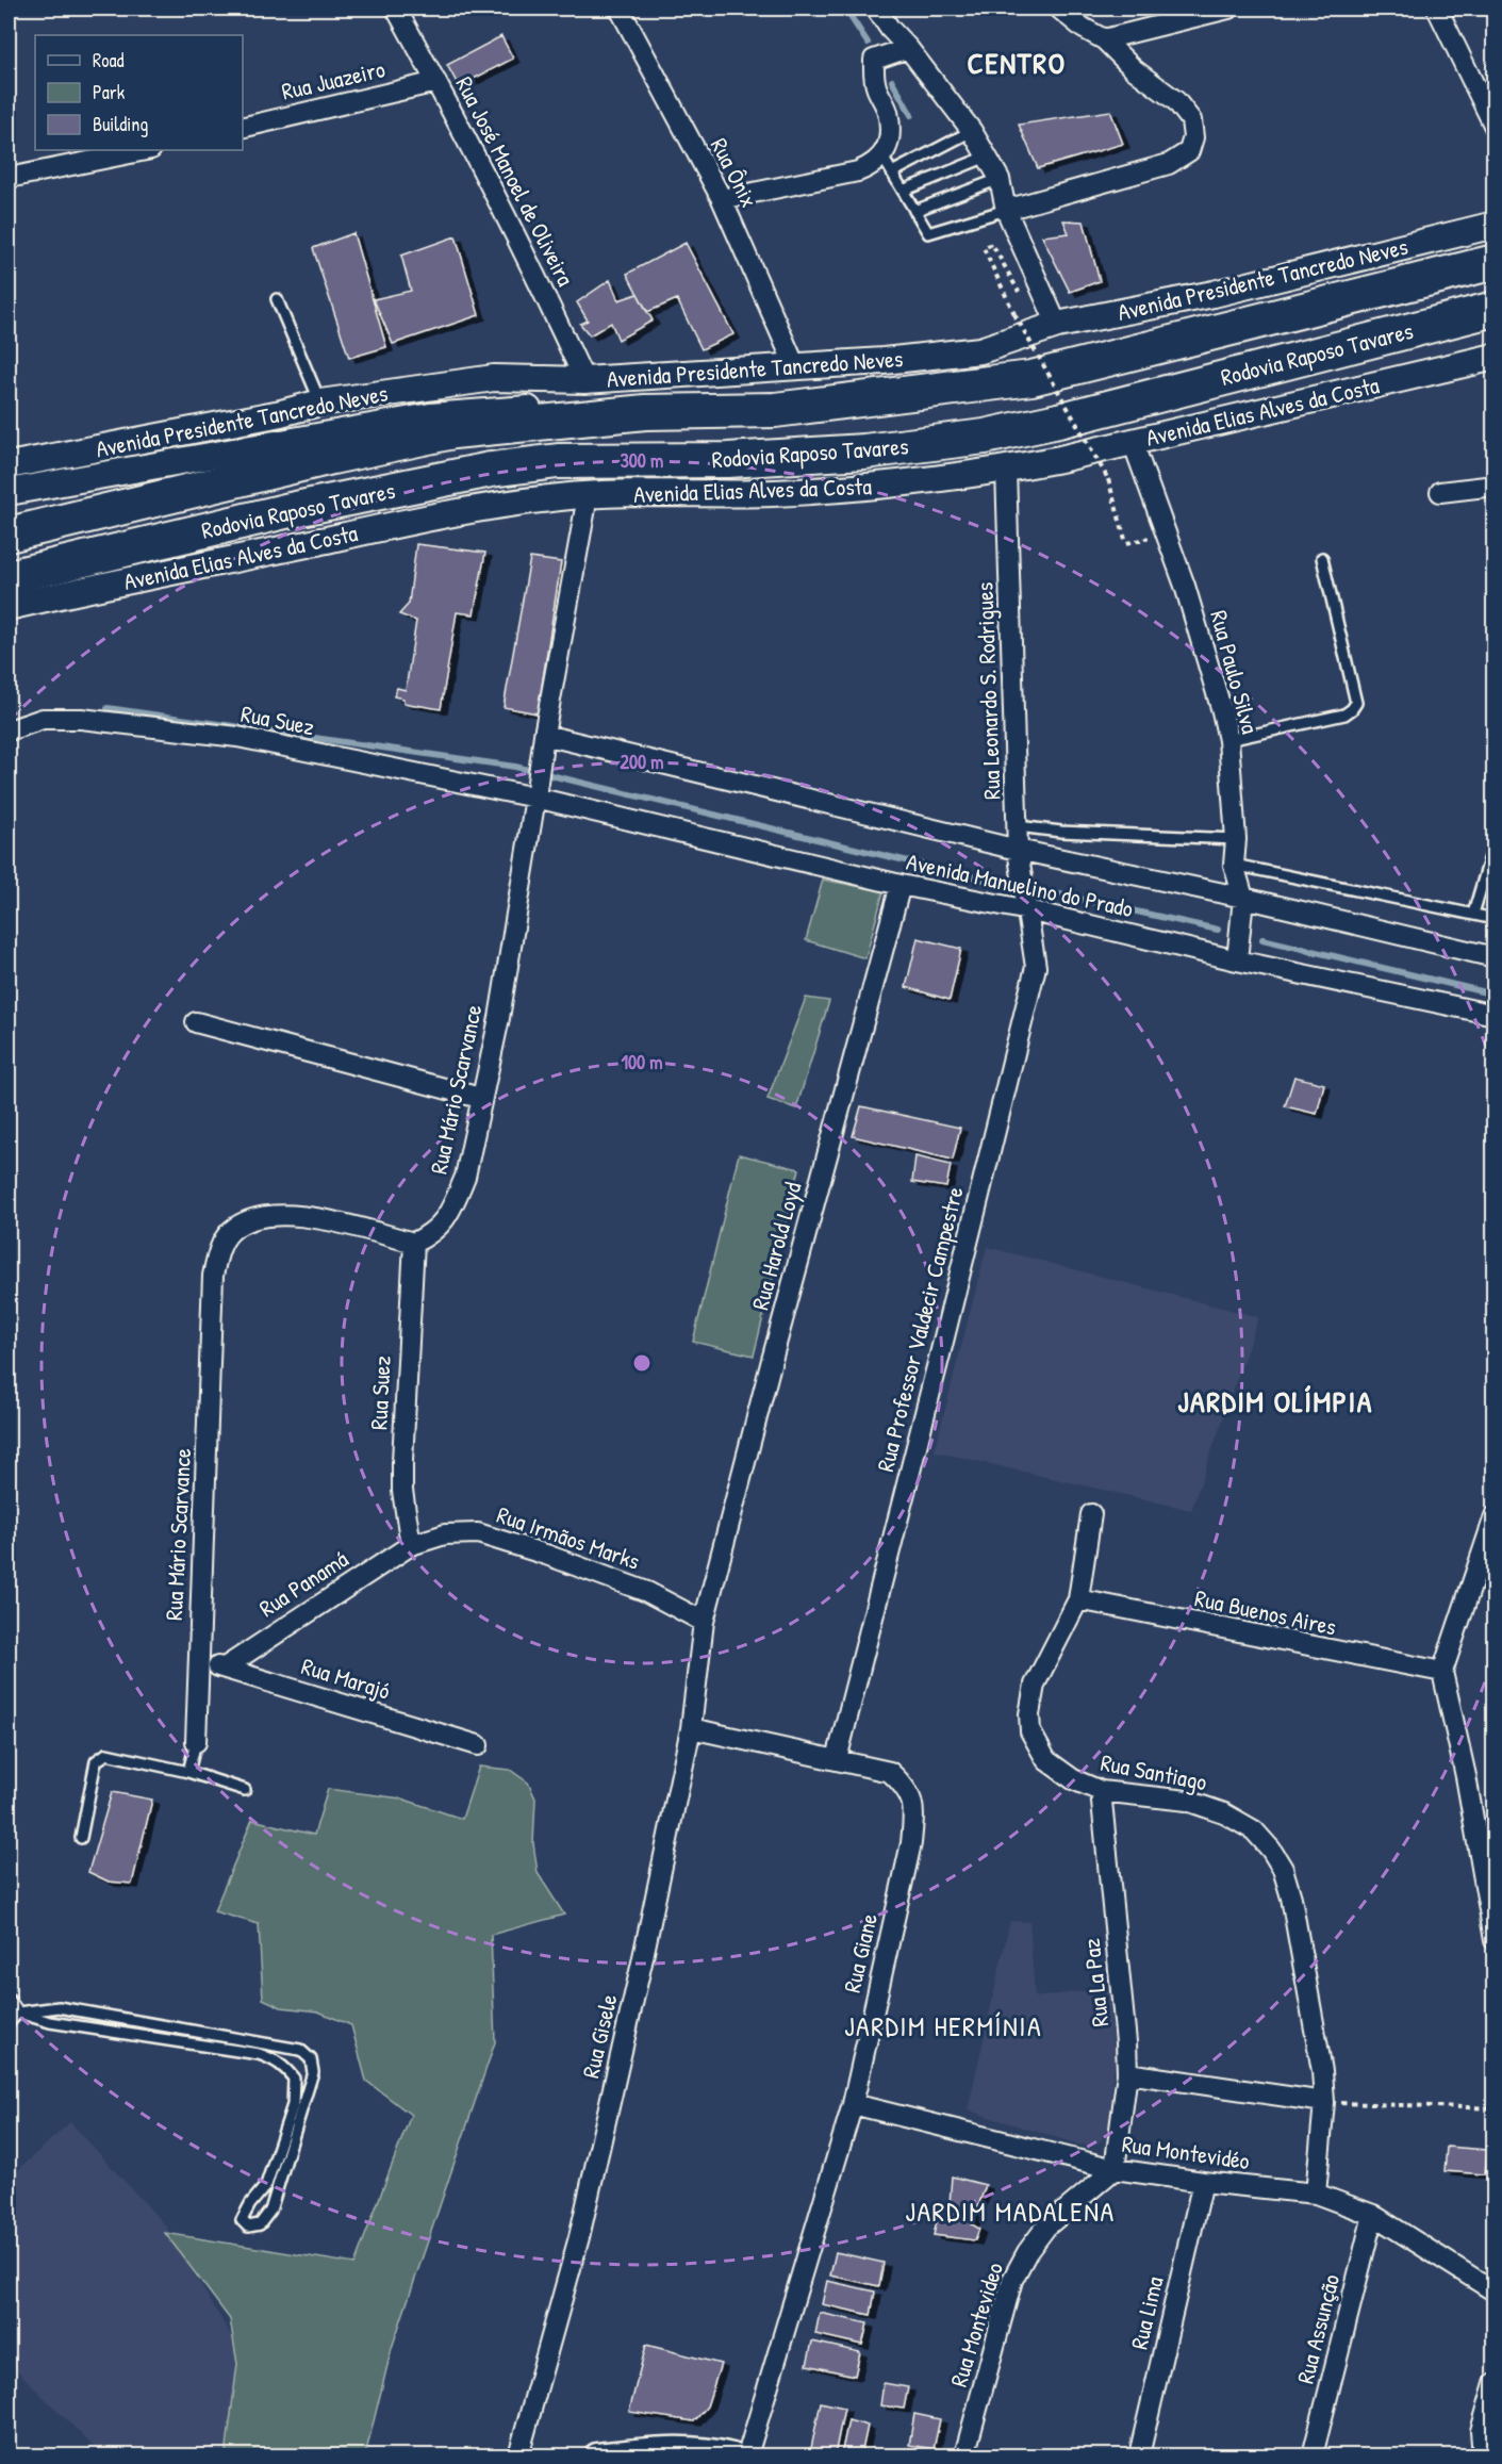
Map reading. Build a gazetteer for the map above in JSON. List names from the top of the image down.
{
  "streets": {
    "highway": ["Rodovia Raposo Tavares"],
    "main road": ["Avenida Presidente Tancredo Neves", "Avenida Elias Alves da Costa"],
    "street": [
      "Rua Juazeiro",
      "Rua Ônix",
      "Rua José Manoel de Oliveira",
      "Rua Paulo Silva",
      "Rua Leonardo S. Rodrigues",
      "Rua Suez",
      "Avenida Manuelino do Prado",
      "Rua Mário Scarvance",
      "Rua Harold Loyd",
      "Rua Professor Valdecir Campestre",
      "Rua Irmãos Marks",
      "Rua Panamá",
      "Rua Buenos Aires",
      "Rua Marajó",
      "Rua Santiago",
      "Rua Giane",
      "Rua La Paz",
      "Rua Gisele",
      "Rua Montevidéo",
      "Rua Lima",
      "Rua Montevideo",
      "Rua Assunção"
    ]
  },
  "crossings": [
    ["Rua Juazeiro", "Rua José Manoel de Oliveira"],
    ["Rua Ônix", "Avenida Presidente Tancredo Neves"],
    ["Rua José Manoel de Oliveira", "Avenida Presidente Tancredo Neves"],
    ["Avenida Elias Alves da Costa", "Rua Paulo Silva"],
    ["Avenida Elias Alves da Costa", "Rua Leonardo S. Rodrigues"],
    ["Avenida Elias Alves da Costa", "Rua Mário Scarvance"],
    ["Rua Paulo Silva", "Avenida Manuelino do Prado"],
    ["Rua Leonardo S. Rodrigues", "Avenida Manuelino do Prado"],
    ["Rua Leonardo S. Rodrigues", "Rua Professor Valdecir Campestre"],
    ["Rua Suez", "Avenida Manuelino do Prado"],
    ["Rua Suez", "Rua Mário Scarvance"],
    ["Rua Suez", "Rua Irmãos Marks"],
    ["Rua Suez", "Rua Panamá"],
    ["Avenida Manuelino do Prado", "Rua Mário Scarvance"],
    ["Avenida Manuelino do Prado", "Rua Harold Loyd"],
    ["Avenida Manuelino do Prado", "Rua Professor Valdecir Campestre"],
    ["Rua Mário Scarvance", "Rua Marajó"],
    ["Rua Harold Loyd", "Rua Irmãos Marks"],
    ["Rua Harold Loyd", "Rua Gisele"],
    ["Rua Professor Valdecir Campestre", "Rua Giane"],
    ["Rua Irmãos Marks", "Rua Panamá"],
    ["Rua Irmãos Marks", "Rua Gisele"],
    ["Rua Panamá", "Rua Marajó"],
    ["Rua Buenos Aires", "Rua Santiago"],
    ["Rua Santiago", "Rua La Paz"],
    ["Rua Santiago", "Rua Montevidéo"],
    ["Rua Giane", "Rua Gisele"],
    ["Rua Giane", "Rua Montevidéo"],
    ["Rua La Paz", "Rua Montevidéo"],
    ["Rua La Paz", "Rua Montevideo"],
    ["Rua Montevidéo", "Rua Lima"],
    ["Rua Montevidéo", "Rua Montevideo"],
    ["Rua Montevidéo", "Rua Assunção"]
  ],
  "districts": [
    "CENTRO",
    "JARDIM OLÍMPIA",
    "JARDIM HERMÍNIA",
    "JARDIM MADALENA"
  ],
  "legend": ["Road", "Park", "Building"],
  "rings": ["300 m", "200 m", "100 m"]
}
